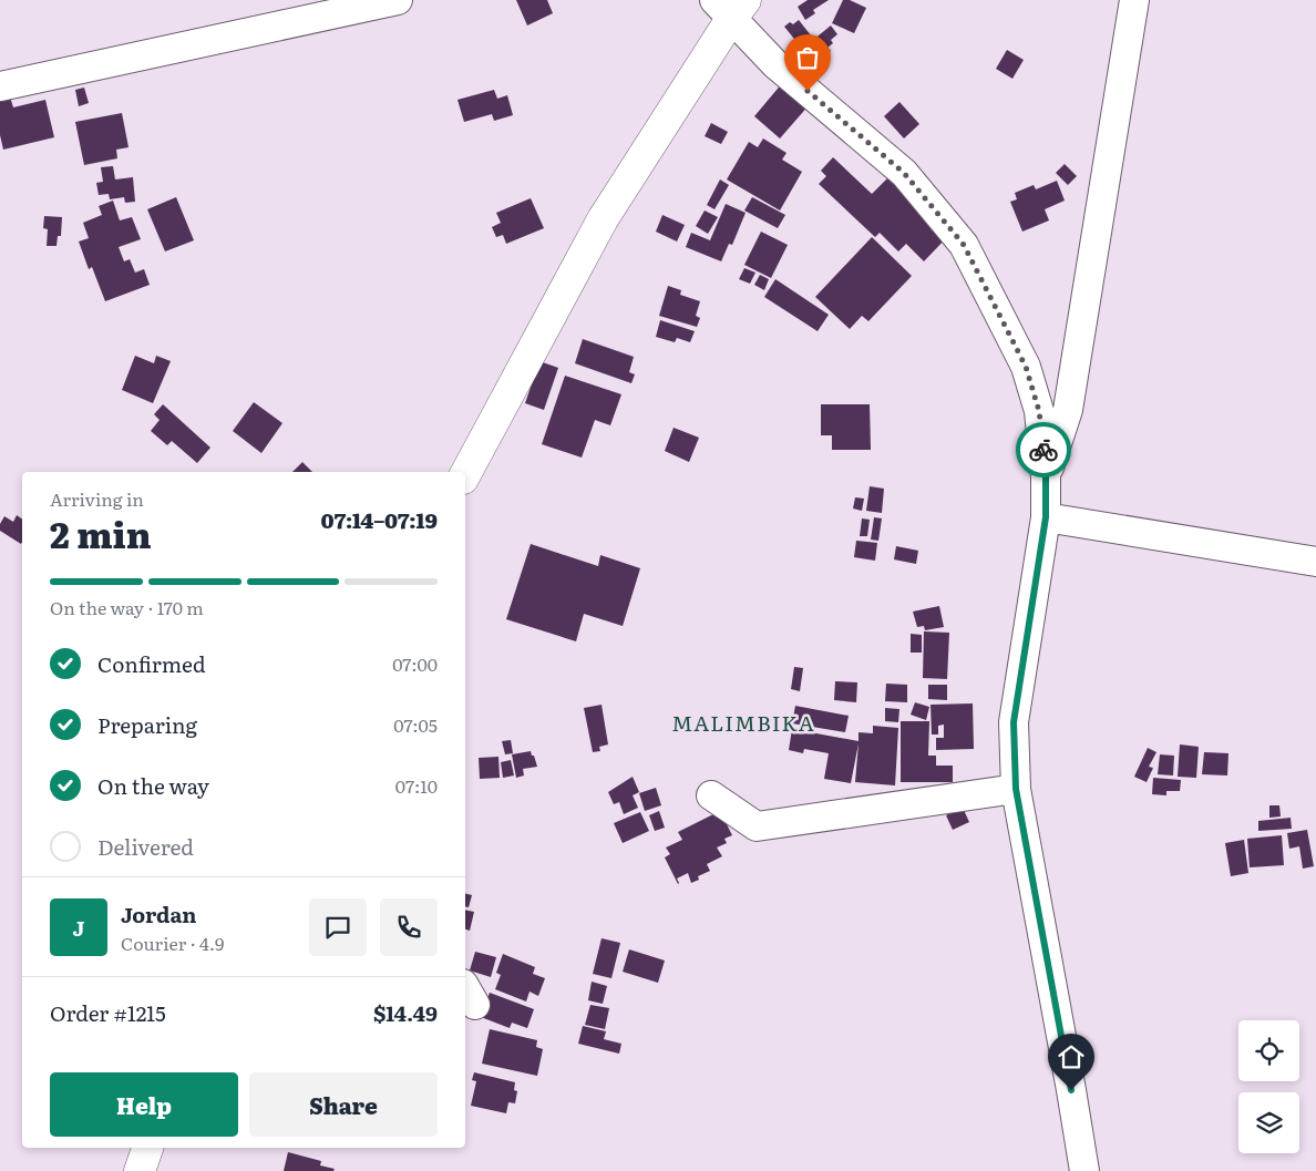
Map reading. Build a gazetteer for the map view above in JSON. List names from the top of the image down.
{
  "districts": ["MALIMBIKA"],
  "page": {
    "heading": ["2 min", "Arriving in", "07:14–07:19"],
    "panel": [
      "Jordan",
      "Courier · 4.9",
      "Order #1215",
      "$14.49"
    ],
    "bar": "On the way · 170 m",
    "list": [
      ["Confirmed", "07:00"],
      ["Preparing", "07:05"],
      ["On the way", "07:10"],
      "Delivered"
    ],
    "round": "J",
    "buttons": ["Help", "Share"]
  }
}
